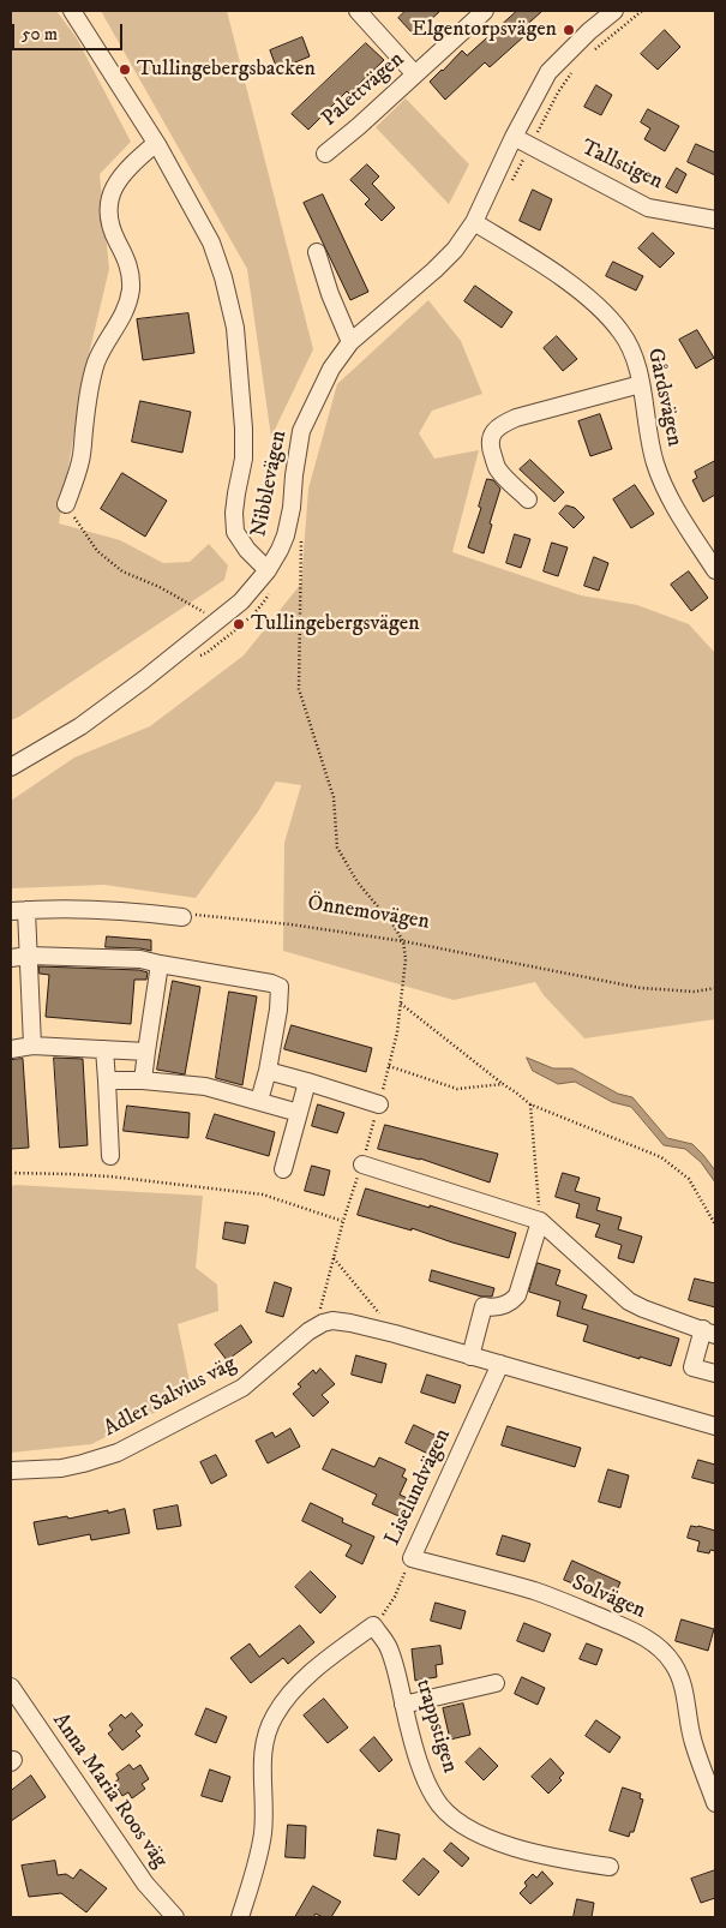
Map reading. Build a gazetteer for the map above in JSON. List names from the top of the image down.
{
  "streets": {
    "street": [
      "Palettvägen",
      "Tallstigen",
      "Gårdsvägen",
      "Nibblevägen",
      "Adler Salvius väg",
      "Liselundvägen",
      "Solvägen",
      "trappstigen",
      "Anna Maria Roos väg"
    ],
    "path": ["Önnemovägen"]
  },
  "crossings": [
    ["Tallstigen", "Nibblevägen"],
    ["Gårdsvägen", "Nibblevägen"],
    ["Liselundvägen", "Solvägen"],
    ["Liselundvägen", "trappstigen"]
  ],
  "places": ["Elgentorpsvägen", "Tullingebergsbacken", "Tullingebergsvägen"],
  "scale_bar": "50 m"
}
